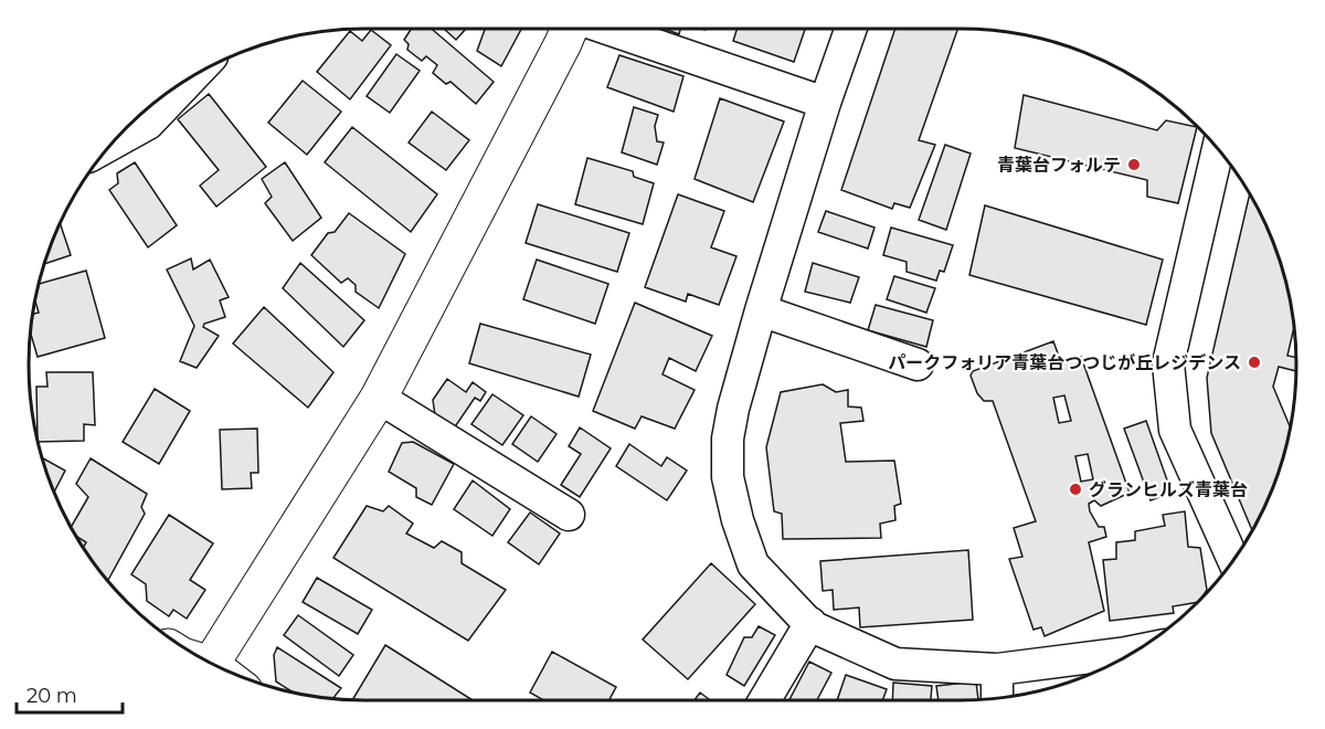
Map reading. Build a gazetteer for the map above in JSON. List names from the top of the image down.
{
  "places": ["青葉台フォルテ", "パークフォリア青葉台つつじが丘レジデンス", "グランヒルズ青葉台"],
  "scale_bar": "20 m"
}
